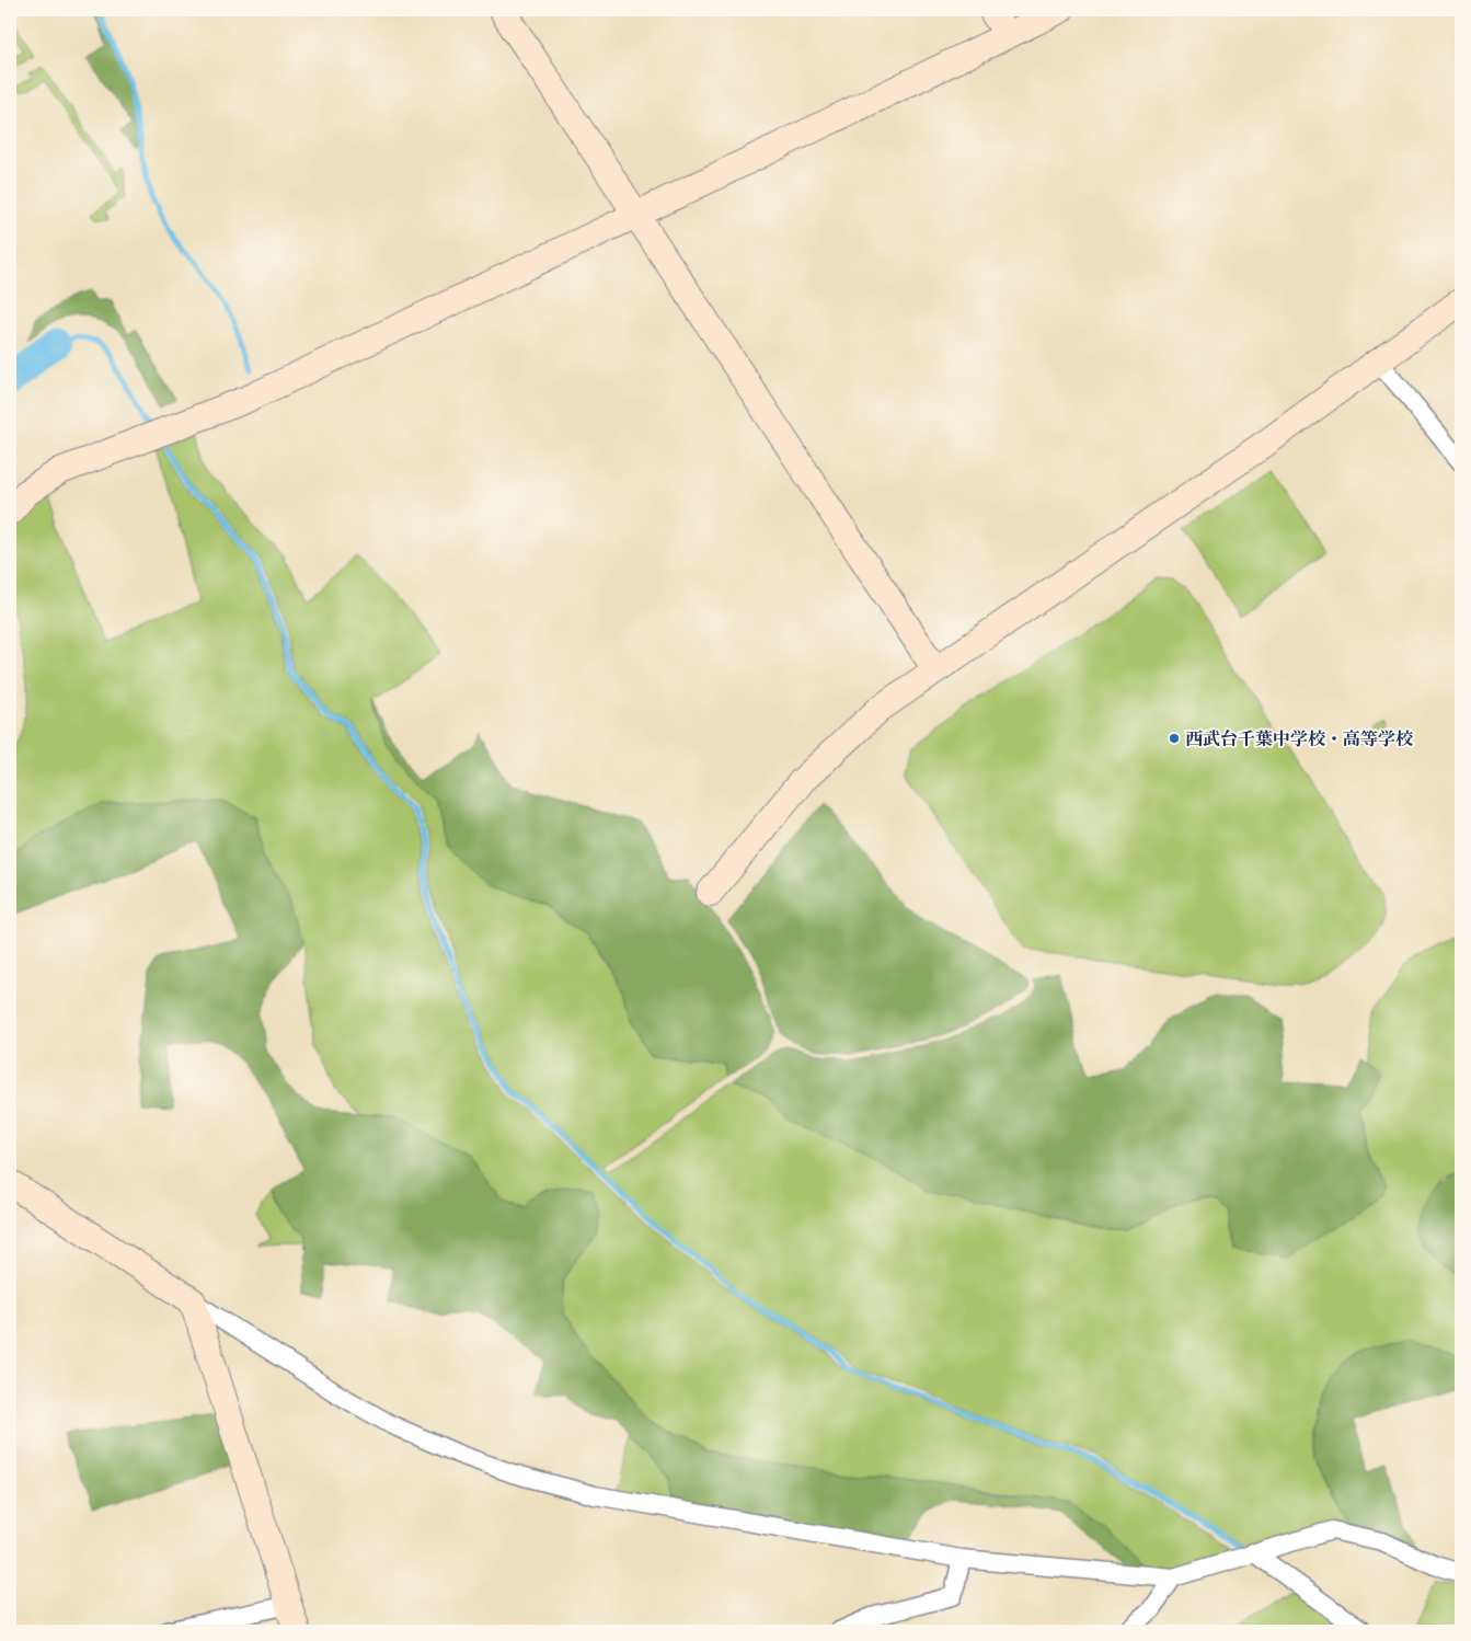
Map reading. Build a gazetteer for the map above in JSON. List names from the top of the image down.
{
  "places": ["西武台千葉中学校・高等学校"]
}
